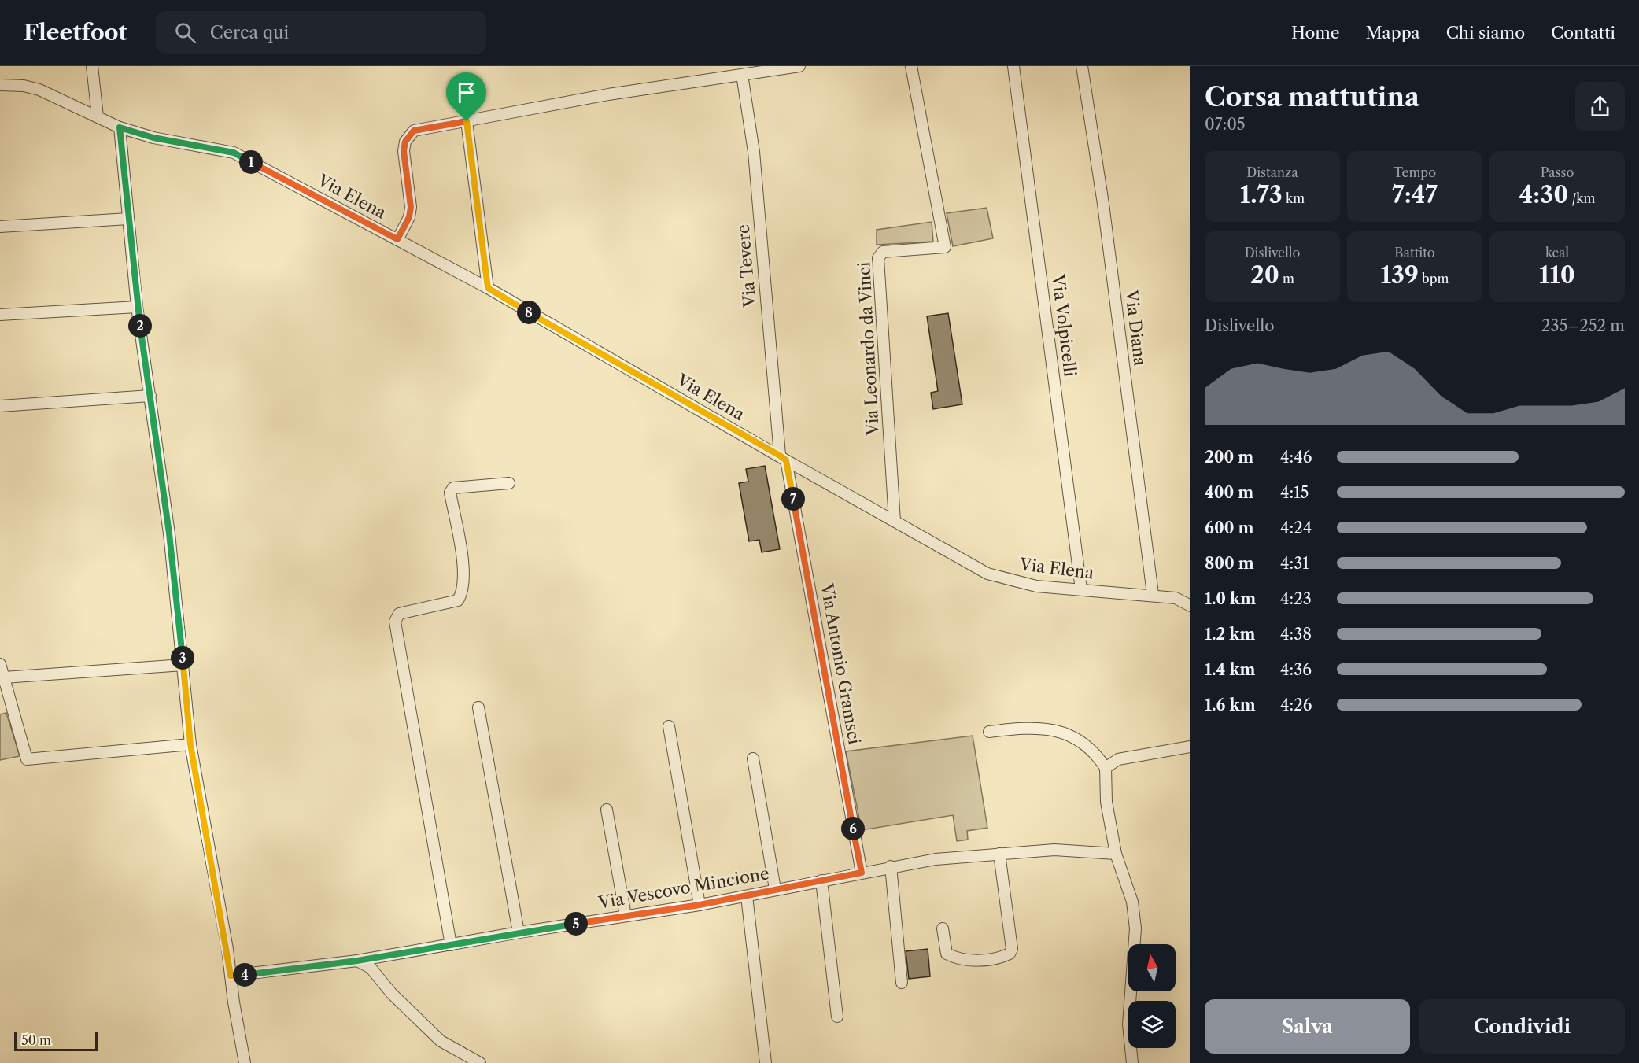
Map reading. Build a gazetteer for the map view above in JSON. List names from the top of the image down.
{
  "streets": {
    "street": [
      "Via Elena",
      "Via Tevere",
      "Via Volpicelli",
      "Via Diana",
      "Via Leonardo da Vinci",
      "Via Antonio Gramsci",
      "Via Vescovo Mincione"
    ]
  },
  "crossings": [
    ["Via Elena", "Via Tevere"],
    ["Via Elena", "Via Volpicelli"],
    ["Via Elena", "Via Diana"],
    ["Via Elena", "Via Leonardo da Vinci"],
    ["Via Elena", "Via Antonio Gramsci"],
    ["Via Tevere", "Via Antonio Gramsci"],
    ["Via Antonio Gramsci", "Via Vescovo Mincione"]
  ],
  "scale_bar": "50 m",
  "north": "top",
  "page": {
    "header": "Fleetfoot",
    "search": "Cerca qui",
    "nav": [
      "Home",
      "Mappa",
      "Chi siamo",
      "Contatti"
    ],
    "heading": ["Corsa mattutina", "07:05"],
    "stats": [
      ["Distanza", "1.73 km"],
      ["Tempo", "7:47"],
      ["Passo", "4:30 /km"],
      ["Dislivello", "20 m"],
      ["Battito", "139 bpm"],
      ["kcal", "110"]
    ],
    "pins": [
      "1",
      "8",
      "2",
      "7",
      "3",
      "6",
      "5",
      "4"
    ],
    "chart": ["Dislivello", "235–252 m"],
    "list": [
      {
        "name": "200 m",
        "note": "4:46"
      },
      {
        "name": "400 m",
        "note": "4:15"
      },
      {
        "name": "600 m",
        "note": "4:24"
      },
      {
        "name": "800 m",
        "note": "4:31"
      },
      {
        "name": "1.0 km",
        "note": "4:23"
      },
      {
        "name": "1.2 km",
        "note": "4:38"
      },
      {
        "name": "1.4 km",
        "note": "4:36"
      },
      {
        "name": "1.6 km",
        "note": "4:26"
      }
    ],
    "buttons": ["Salva", "Condividi"],
    "scale": "50 m"
  }
}
